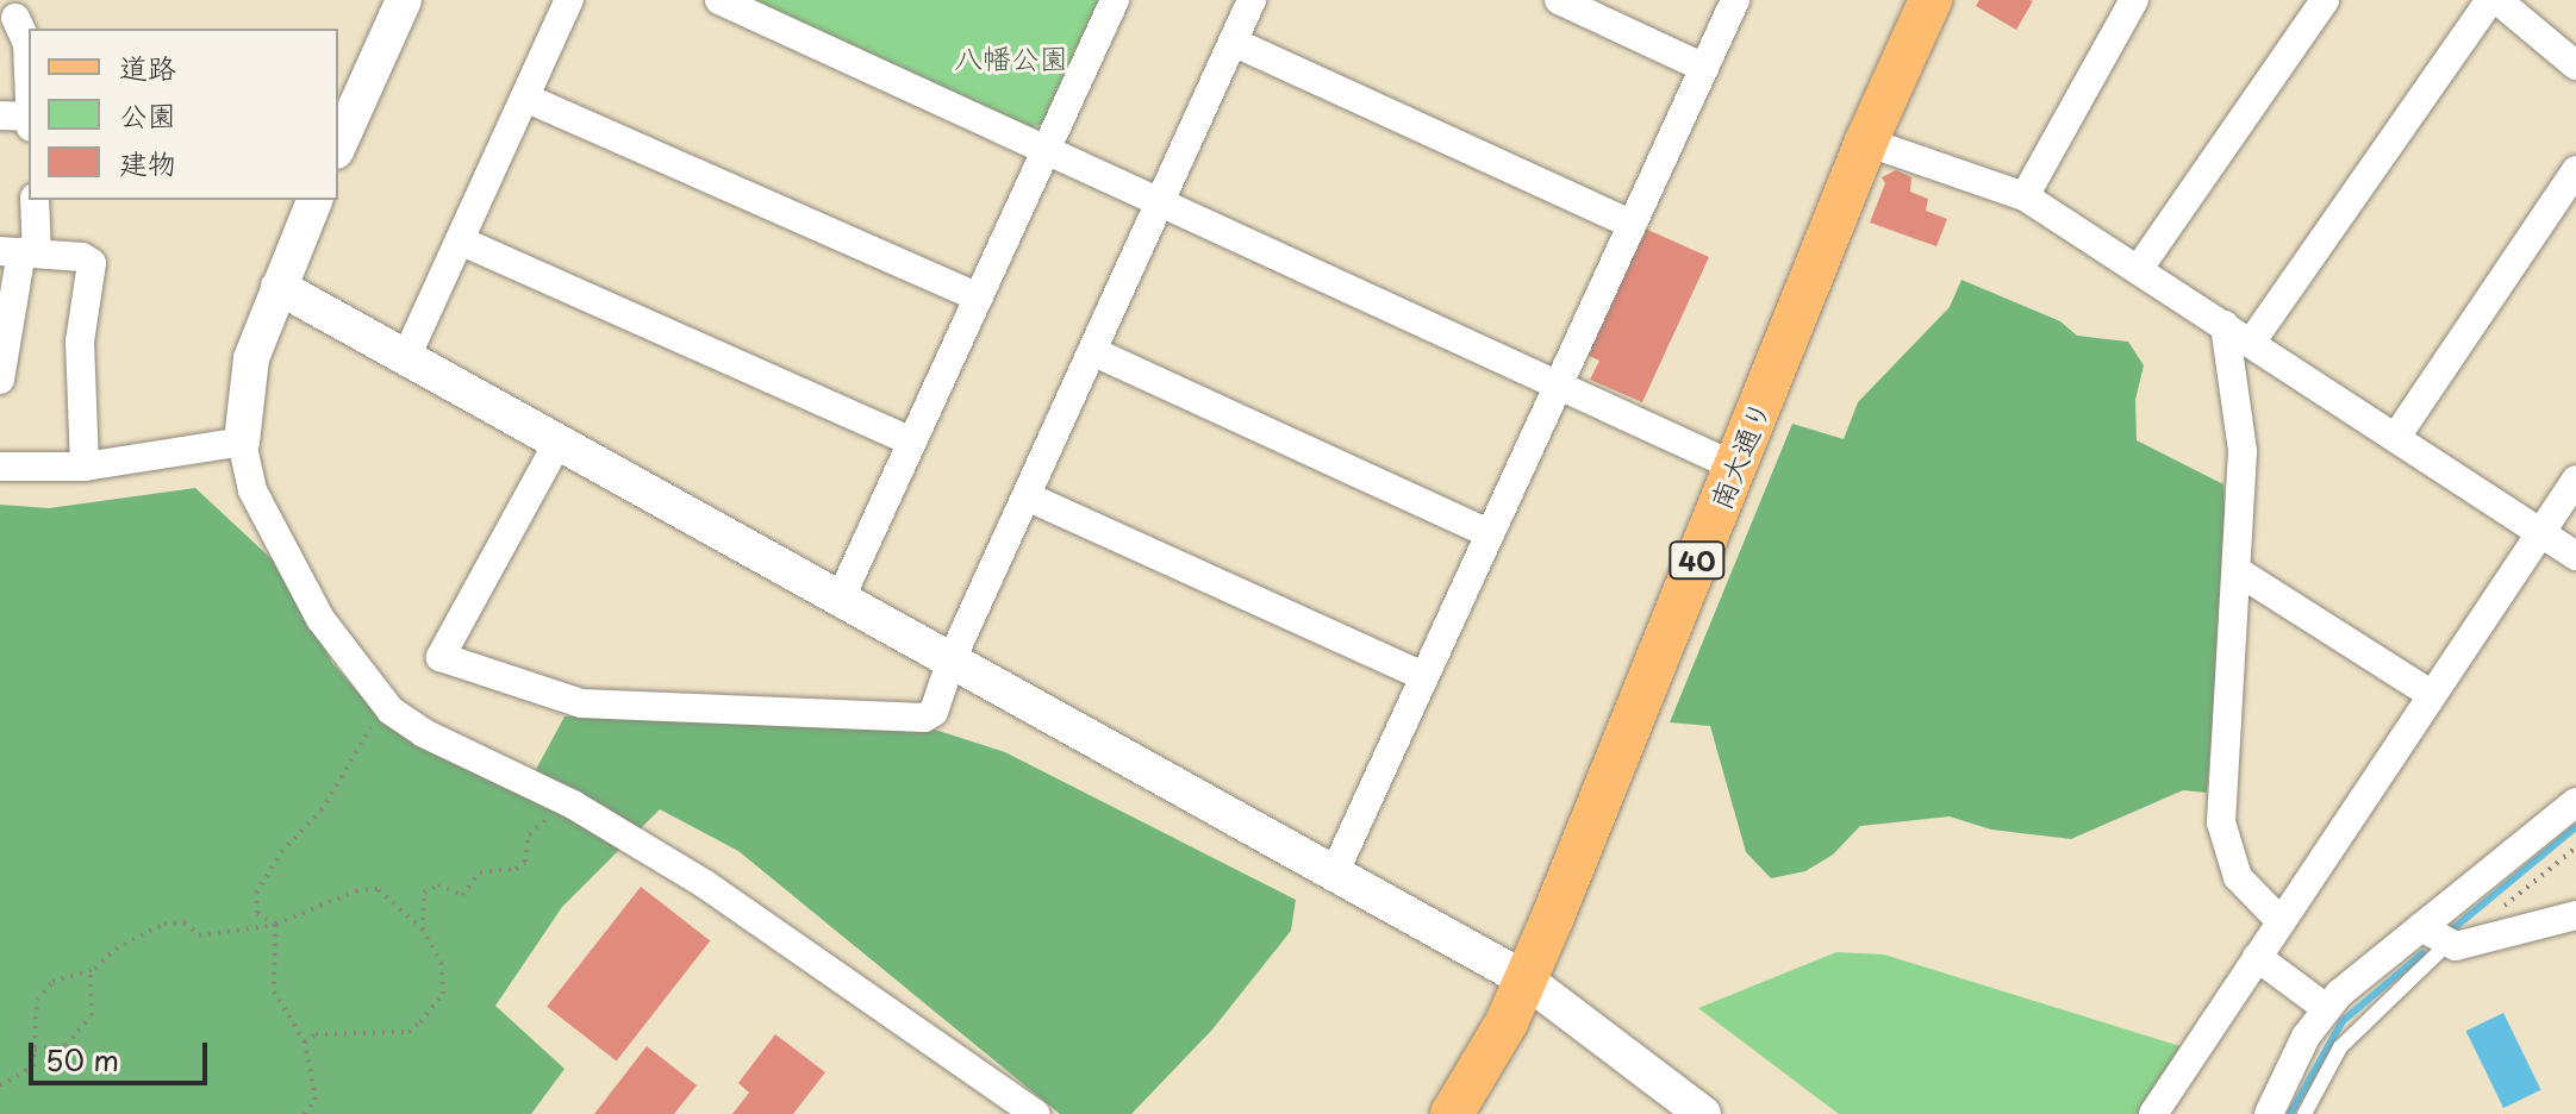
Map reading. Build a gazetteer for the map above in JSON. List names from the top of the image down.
{
  "streets": {
    "main road": ["南大通り", "40"]
  },
  "parks": ["八幡公園"],
  "legend": ["道路", "公園", "建物"],
  "scale_bar": "50 m"
}
